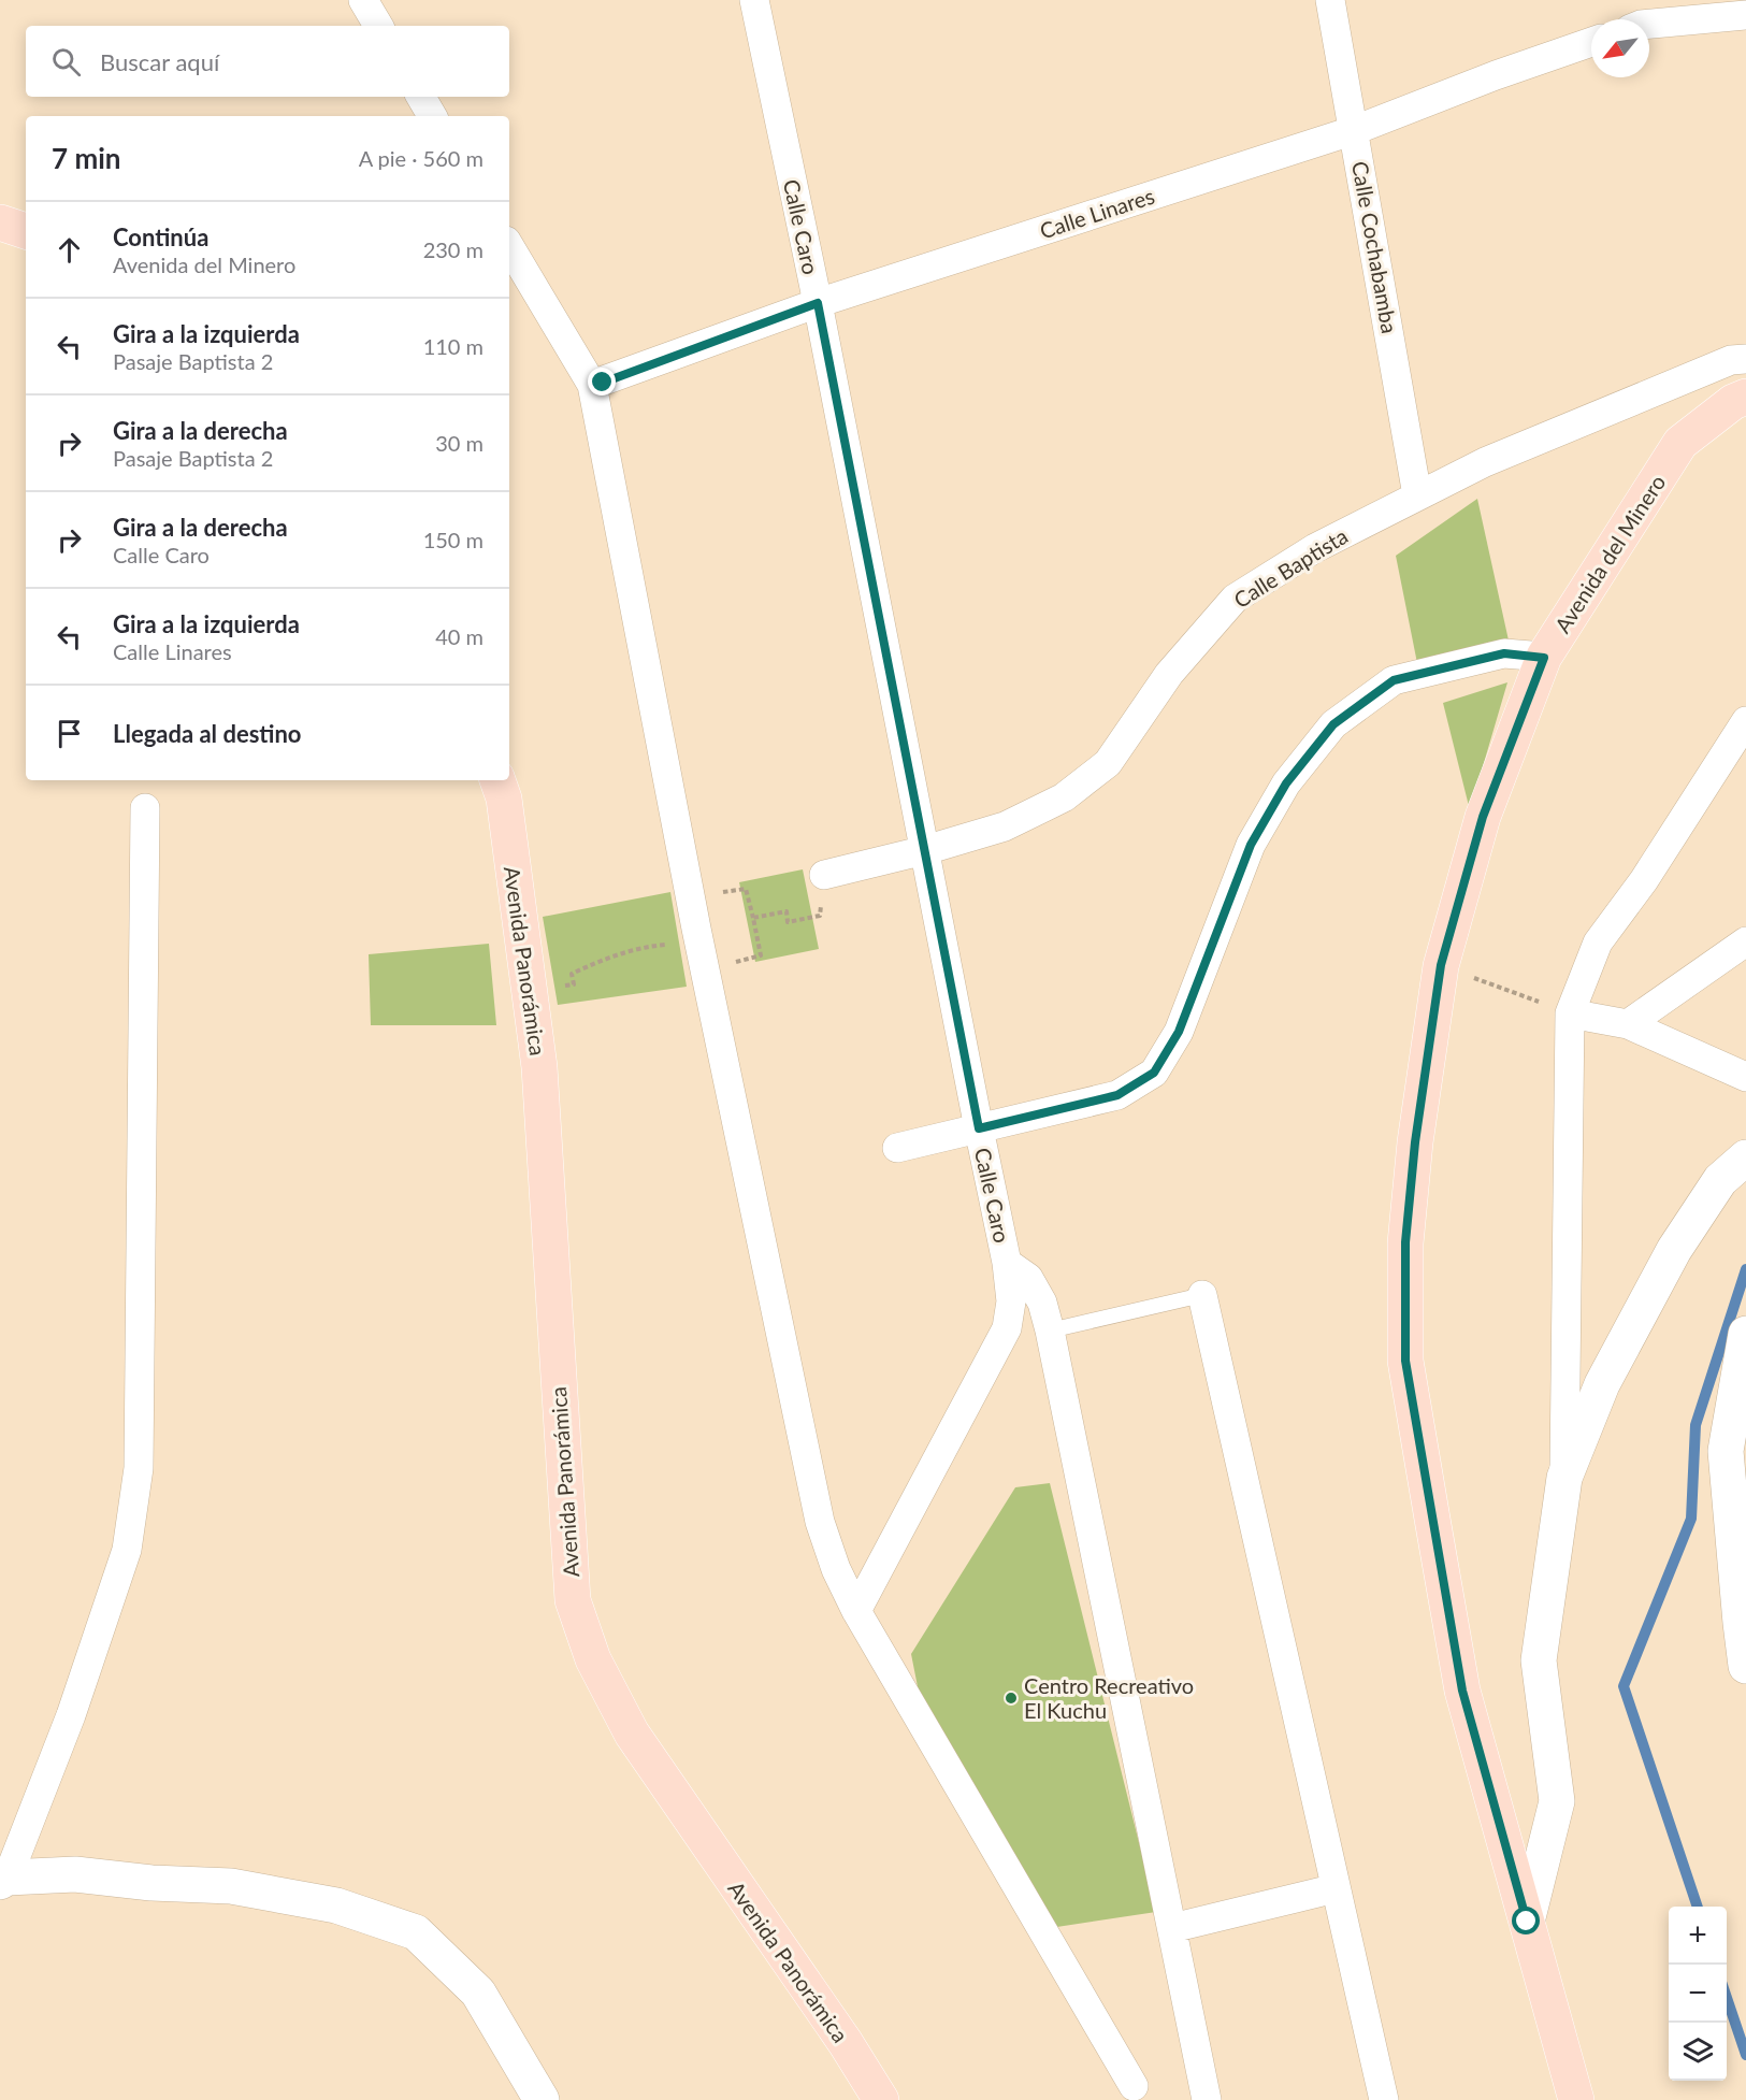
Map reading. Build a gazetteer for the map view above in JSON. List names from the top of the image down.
{
  "streets": {
    "main road": ["Avenida del Minero", "Avenida Panorámica"],
    "street": [
      "Calle Linares",
      "Calle Caro",
      "Calle Cochabamba",
      "Calle Baptista"
    ]
  },
  "crossings": [
    ["Calle Linares", "Calle Caro"],
    ["Calle Linares", "Calle Cochabamba"],
    ["Calle Caro", "Calle Baptista"],
    ["Calle Cochabamba", "Calle Baptista"]
  ],
  "places": ["Centro Recreativo El Kuchu"],
  "north": "bottom left",
  "page": {
    "search": "Buscar aquí",
    "heading": ["7 min", "A pie · 560 m"],
    "list": [
      ["Continúa", "Avenida del Minero", "230 m"],
      ["Gira a la izquierda", "Pasaje Baptista 2", "110 m"],
      ["Gira a la derecha", "Pasaje Baptista 2", "30 m"],
      ["Gira a la derecha", "Calle Caro", "150 m"],
      ["Gira a la izquierda", "Calle Linares", "40 m"],
      "Llegada al destino"
    ],
    "map_buttons": ["+", "−"]
  }
}
